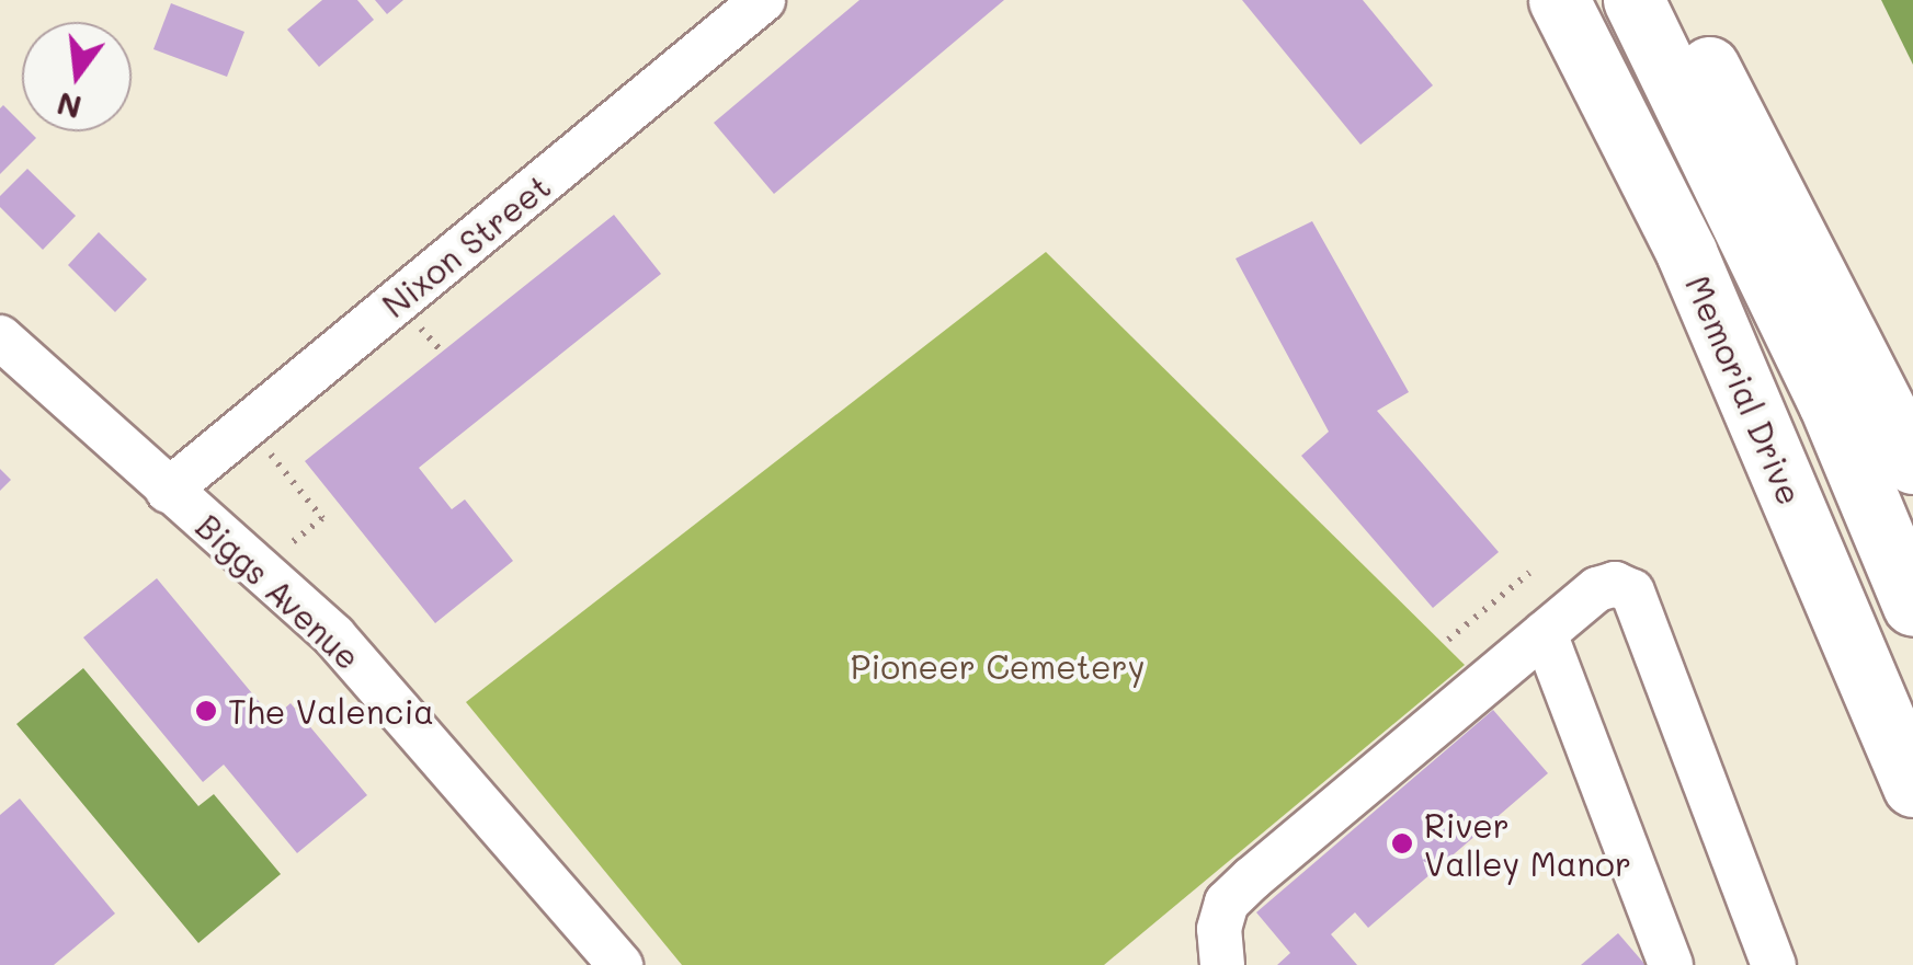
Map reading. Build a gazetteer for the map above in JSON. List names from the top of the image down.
{
  "streets": {
    "highway": ["Memorial Drive"],
    "street": ["Nixon Street", "Biggs Avenue"]
  },
  "crossings": [
    ["Nixon Street", "Biggs Avenue"]
  ],
  "parks": ["Pioneer Cemetery"],
  "places": ["The Valencia", "River Valley Manor"],
  "north": "bottom"
}
